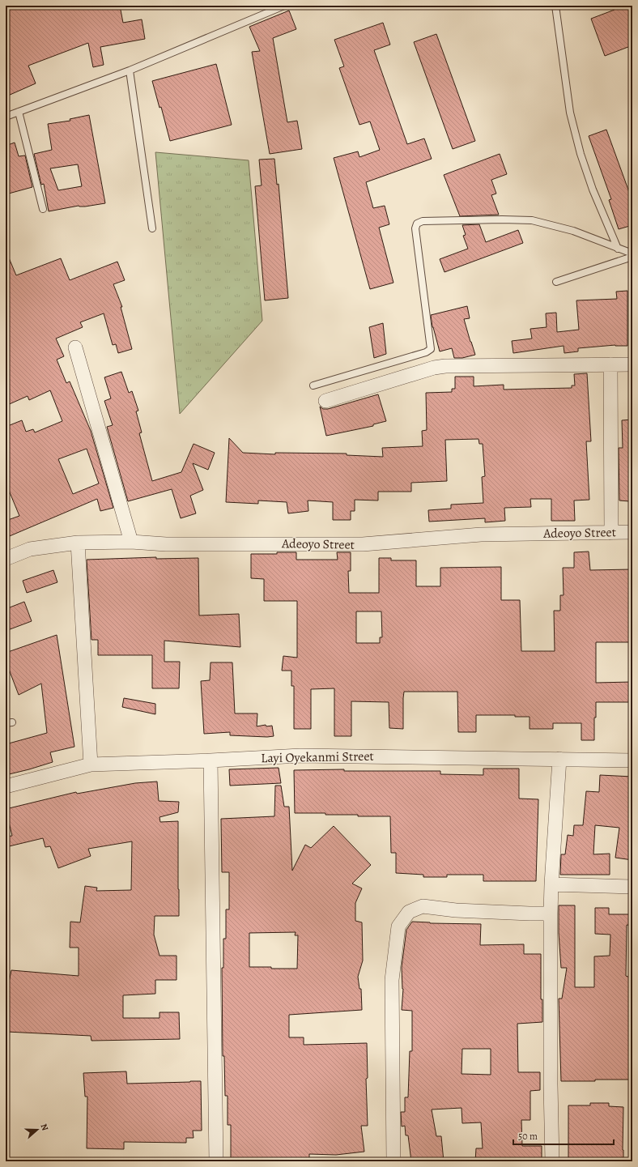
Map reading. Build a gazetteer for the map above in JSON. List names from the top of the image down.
{
  "streets": {
    "street": ["Adeoyo Street", "Layi Oyekanmi Street"]
  },
  "scale_bar": "50 m",
  "north": "right"
}
